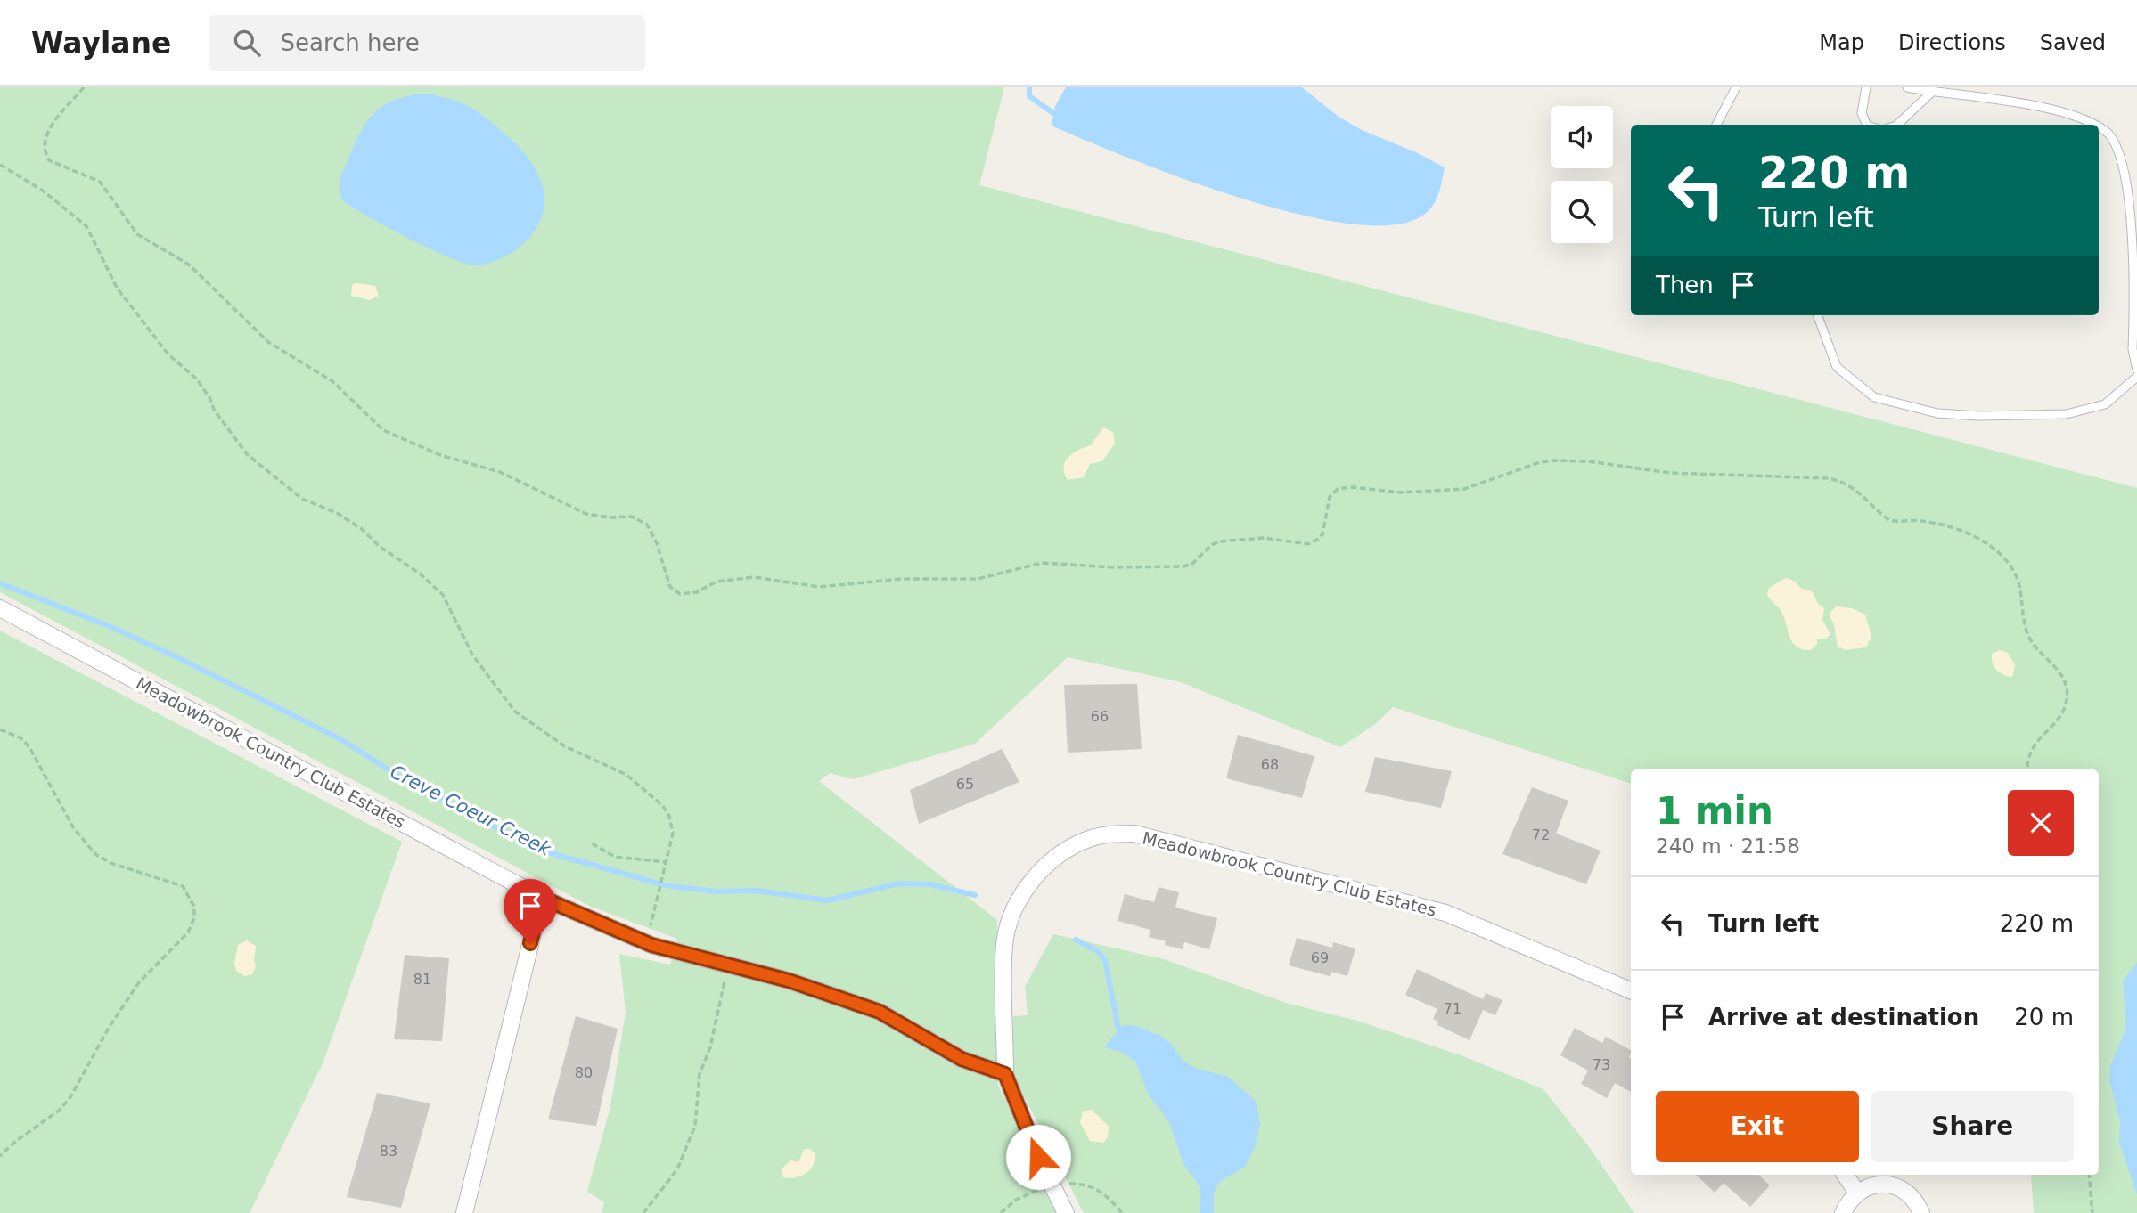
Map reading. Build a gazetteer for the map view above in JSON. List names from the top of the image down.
{
  "streets": {
    "street": ["Meadowbrook Country Club Estates"]
  },
  "water": ["Creve Coeur Creek"],
  "house_numbers": [
    "66",
    "68",
    "65",
    "72",
    "69",
    "81",
    "71",
    "73",
    "80",
    "83"
  ],
  "page": {
    "header": "Waylane",
    "search": "Search here",
    "nav": ["Map", "Directions", "Saved"],
    "turn": ["220 m", "Turn left"],
    "then": "Then",
    "heading": ["1 min", "240 m · 21:58"],
    "list": [
      {
        "name": "Turn left",
        "value": "220 m"
      },
      {
        "name": "Arrive at destination",
        "value": "20 m"
      }
    ],
    "buttons": ["Exit", "Share"]
  }
}
